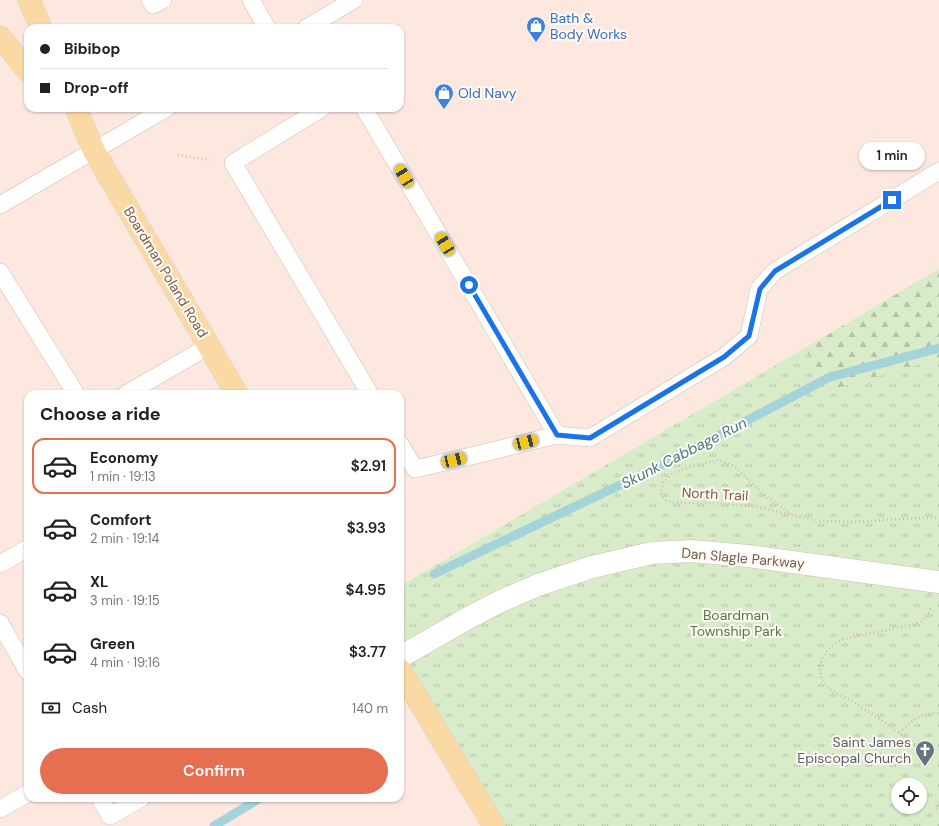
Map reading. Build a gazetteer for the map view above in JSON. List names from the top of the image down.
{
  "streets": {
    "main road": ["Boardman Poland Road"],
    "street": ["Dan Slagle Parkway"],
    "path": ["North Trail"]
  },
  "water": ["Skunk Cabbage Run"],
  "parks": ["Boardman Township Park"],
  "places": {
    "shop": ["Bath & Body Works", "Old Navy"],
    "church": ["Saint James Episcopal Church"]
  },
  "page": {
    "banner": ["Bibibop", "Drop-off"],
    "bubble": "1 min",
    "heading": "Choose a ride",
    "list": [
      {
        "name": "Economy",
        "note": "1 min · 19:13",
        "value": "$2.91"
      },
      {
        "name": "Comfort",
        "note": "2 min · 19:14",
        "value": "$3.93"
      },
      {
        "name": "XL",
        "note": "3 min · 19:15",
        "value": "$4.95"
      },
      {
        "name": "Green",
        "note": "4 min · 19:16",
        "value": "$3.77"
      }
    ],
    "pay": ["Cash", "140 m"],
    "buttons": "Confirm"
  }
}
